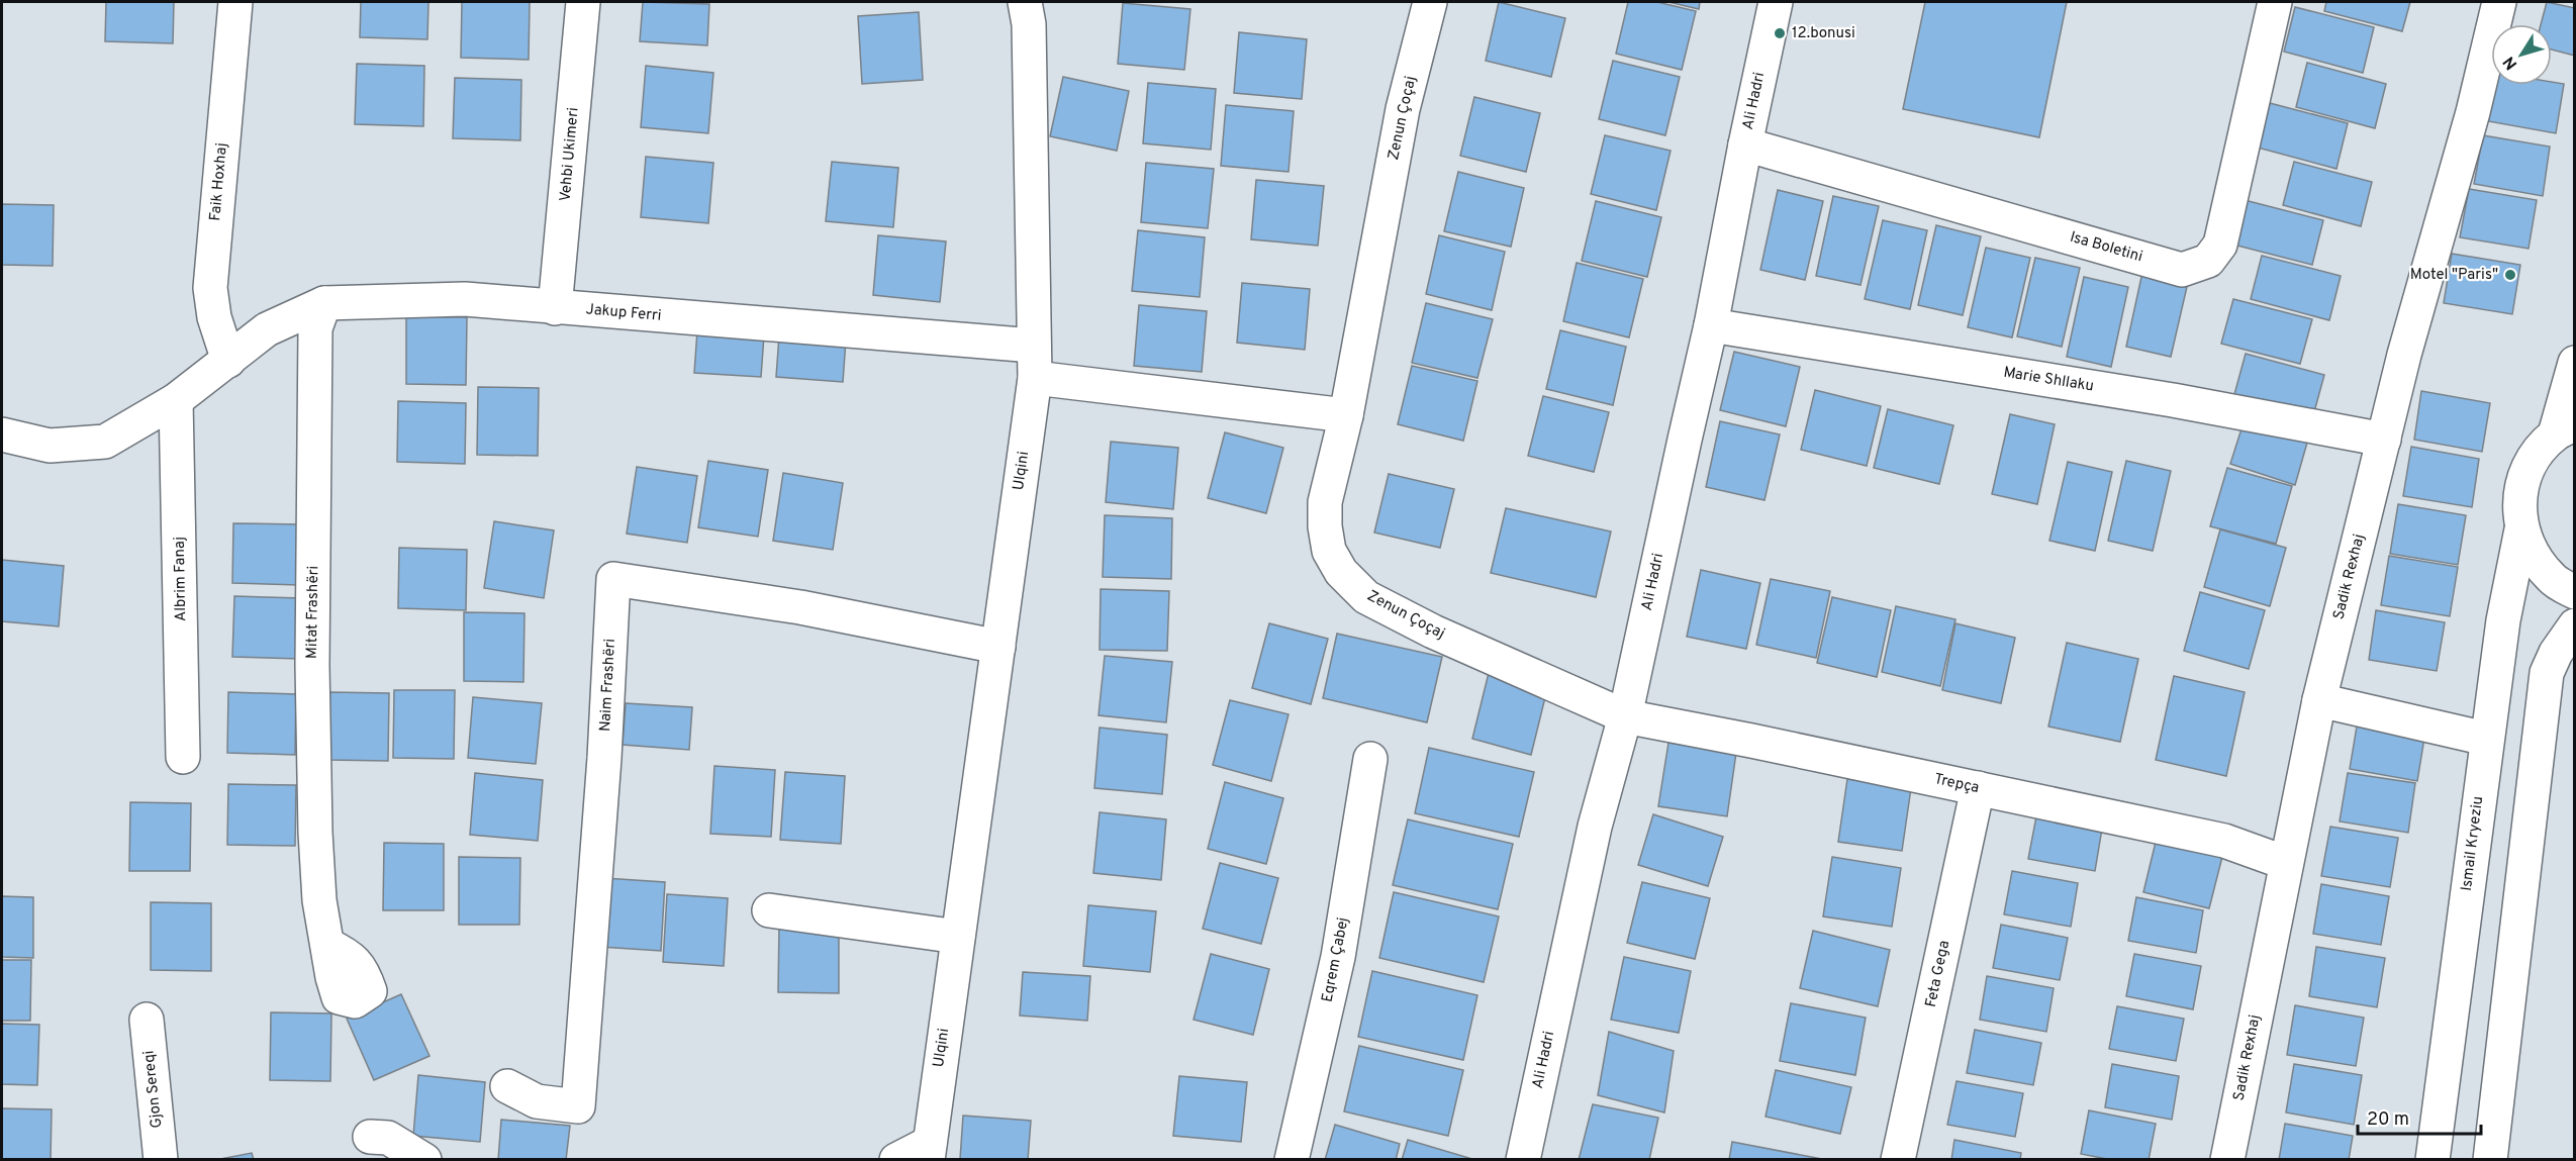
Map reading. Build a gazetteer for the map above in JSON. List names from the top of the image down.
{
  "streets": {
    "street": [
      "Ali Hadri",
      "Zenun Çoçaj",
      "Vehbi Ukimeri",
      "Faik Hoxhaj",
      "Isa Boletini",
      "Jakup Ferri",
      "Marie Shllaku",
      "Ulqini",
      "Sadik Rexhaj",
      "Albrim Fanaj",
      "Mitat Frashëri",
      "Naim Frashëri",
      "Trepça",
      "Ismail Kryeziu",
      "Eqrem Çabej",
      "Feta Gega",
      "Gjon Sereqi"
    ]
  },
  "crossings": [
    ["Ali Hadri", "Zenun Çoçaj"],
    ["Ali Hadri", "Isa Boletini"],
    ["Ali Hadri", "Marie Shllaku"],
    ["Ali Hadri", "Trepça"],
    ["Zenun Çoçaj", "Trepça"],
    ["Vehbi Ukimeri", "Jakup Ferri"],
    ["Faik Hoxhaj", "Jakup Ferri"],
    ["Jakup Ferri", "Ulqini"],
    ["Jakup Ferri", "Mitat Frashëri"],
    ["Marie Shllaku", "Sadik Rexhaj"],
    ["Ulqini", "Naim Frashëri"],
    ["Sadik Rexhaj", "Trepça"],
    ["Trepça", "Feta Gega"]
  ],
  "places": ["12.bonusi", "Motel \"Paris\""],
  "scale_bar": "20 m",
  "north": "bottom left"
}
